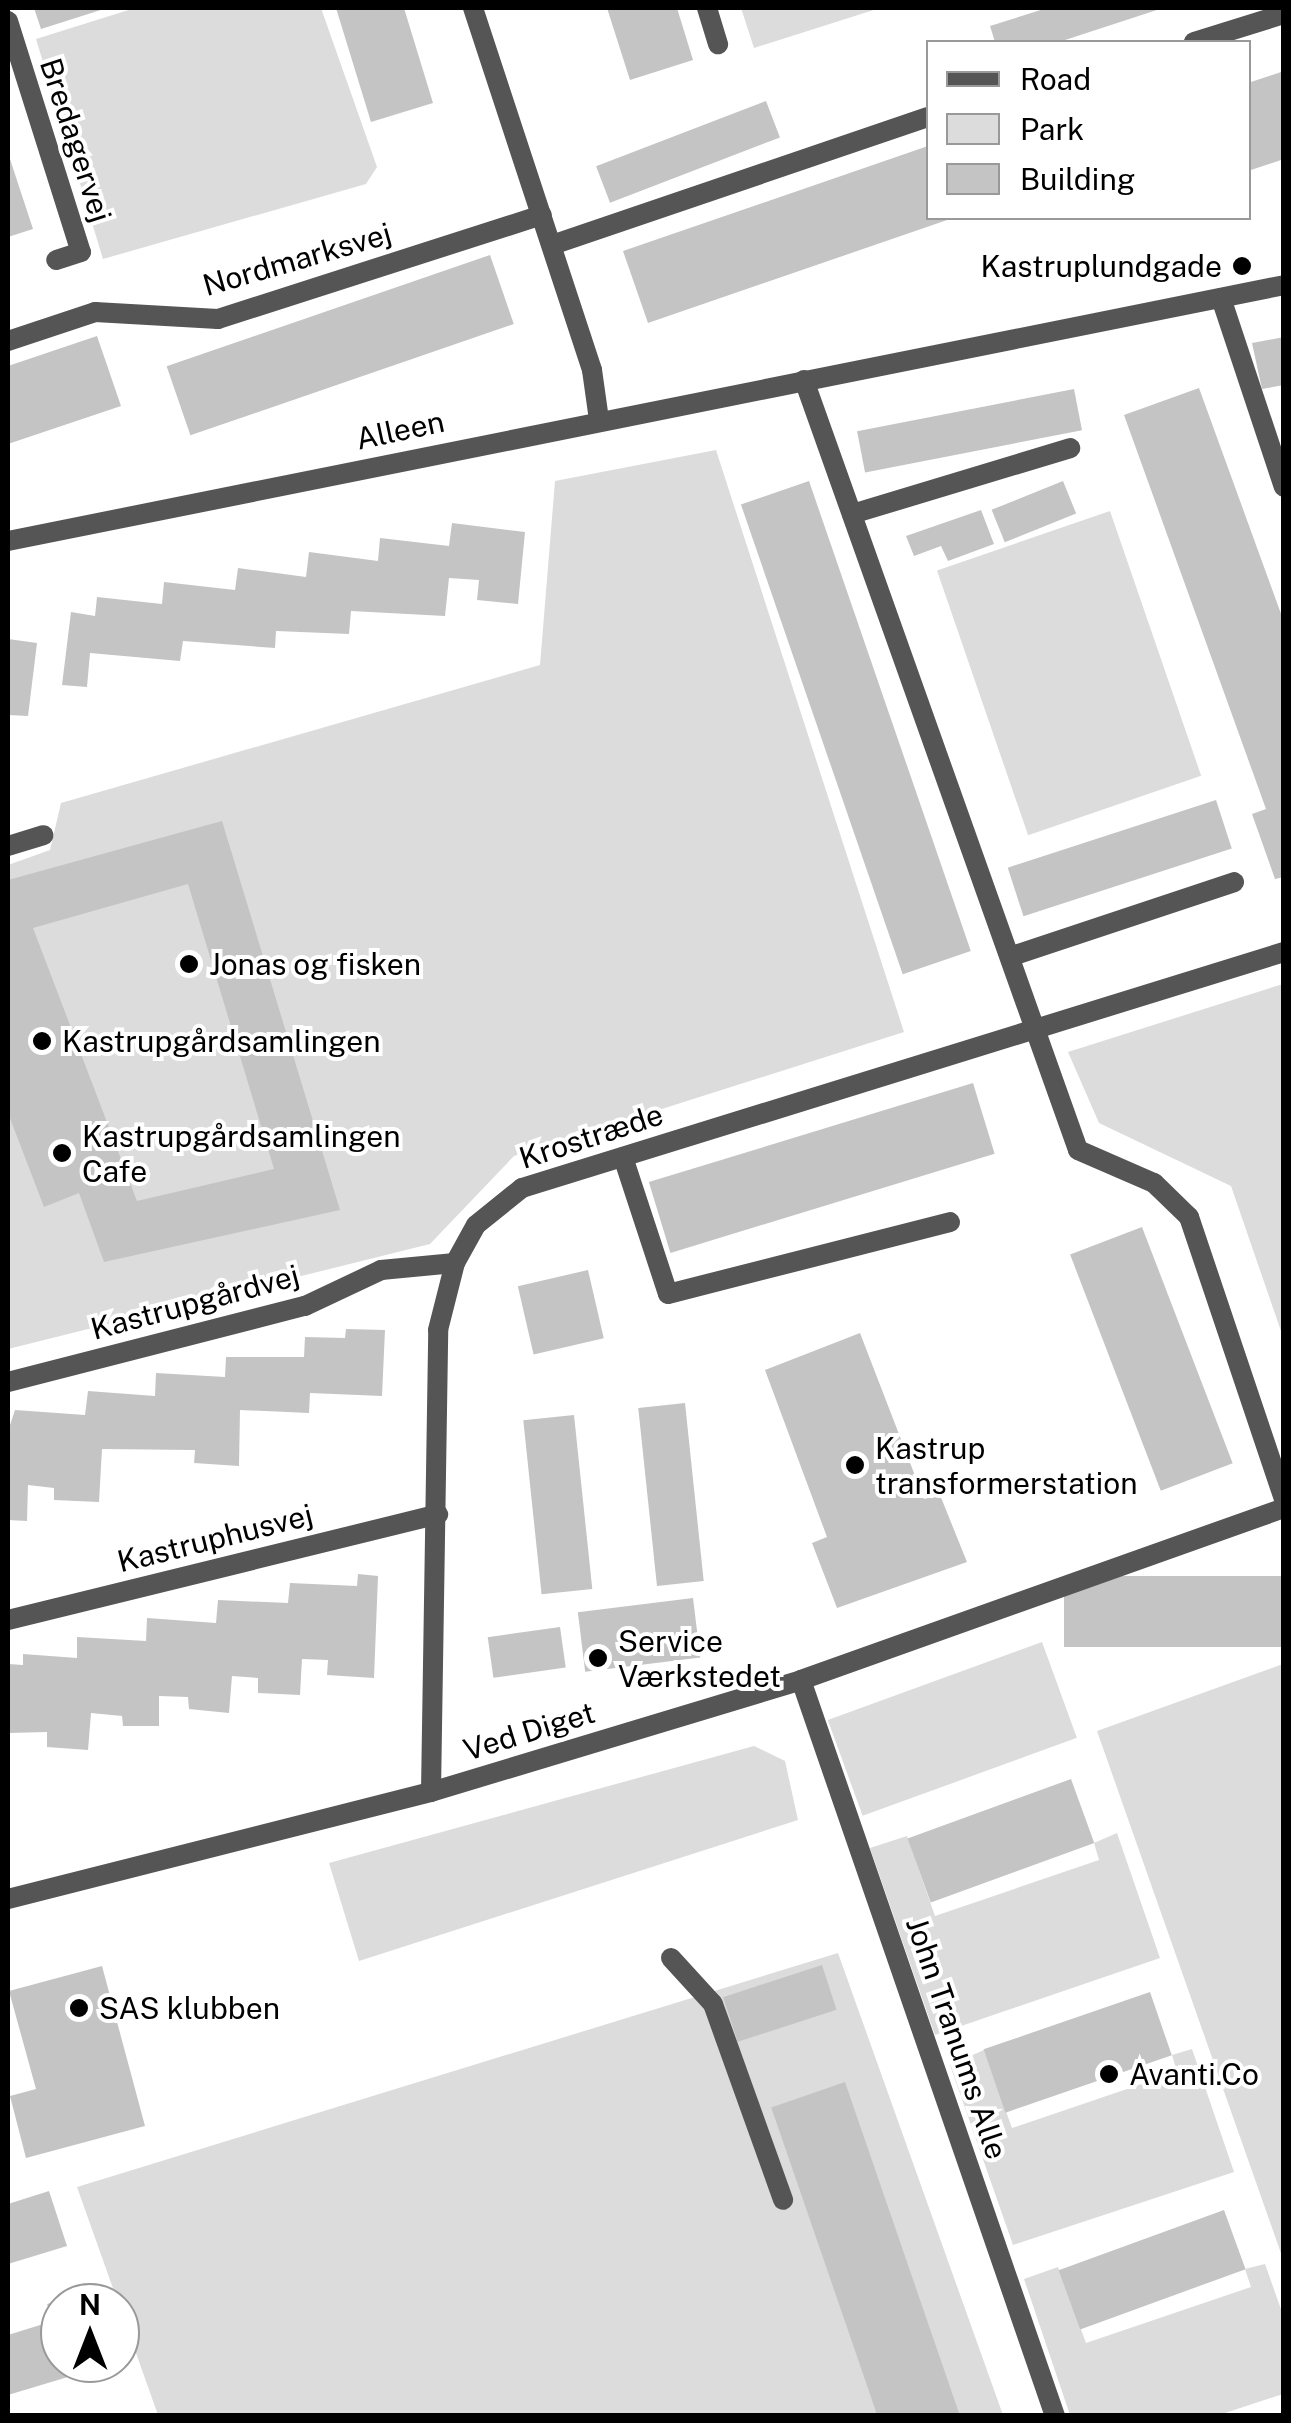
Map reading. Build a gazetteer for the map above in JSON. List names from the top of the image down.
{
  "streets": {
    "street": [
      "Bredagervej",
      "Nordmarksvej",
      "Alleen",
      "Krostræde",
      "Kastrupgårdvej",
      "Kastruphusvej",
      "Ved Diget",
      "John Tranums Alle"
    ]
  },
  "crossings": [
    ["Krostræde", "Kastrupgårdvej"],
    ["Krostræde", "Kastruphusvej"],
    ["Krostræde", "Ved Diget"],
    ["Ved Diget", "John Tranums Alle"]
  ],
  "places": [
    "Kastruplundgade",
    "Jonas og fisken",
    "Kastrupgårdsamlingen",
    "Kastrupgårdsamlingen Cafe",
    "Kastrup transformerstation",
    "Service Værkstedet",
    "SAS klubben",
    "Avanti.Co"
  ],
  "legend": ["Road", "Park", "Building"],
  "north": "top"
}
